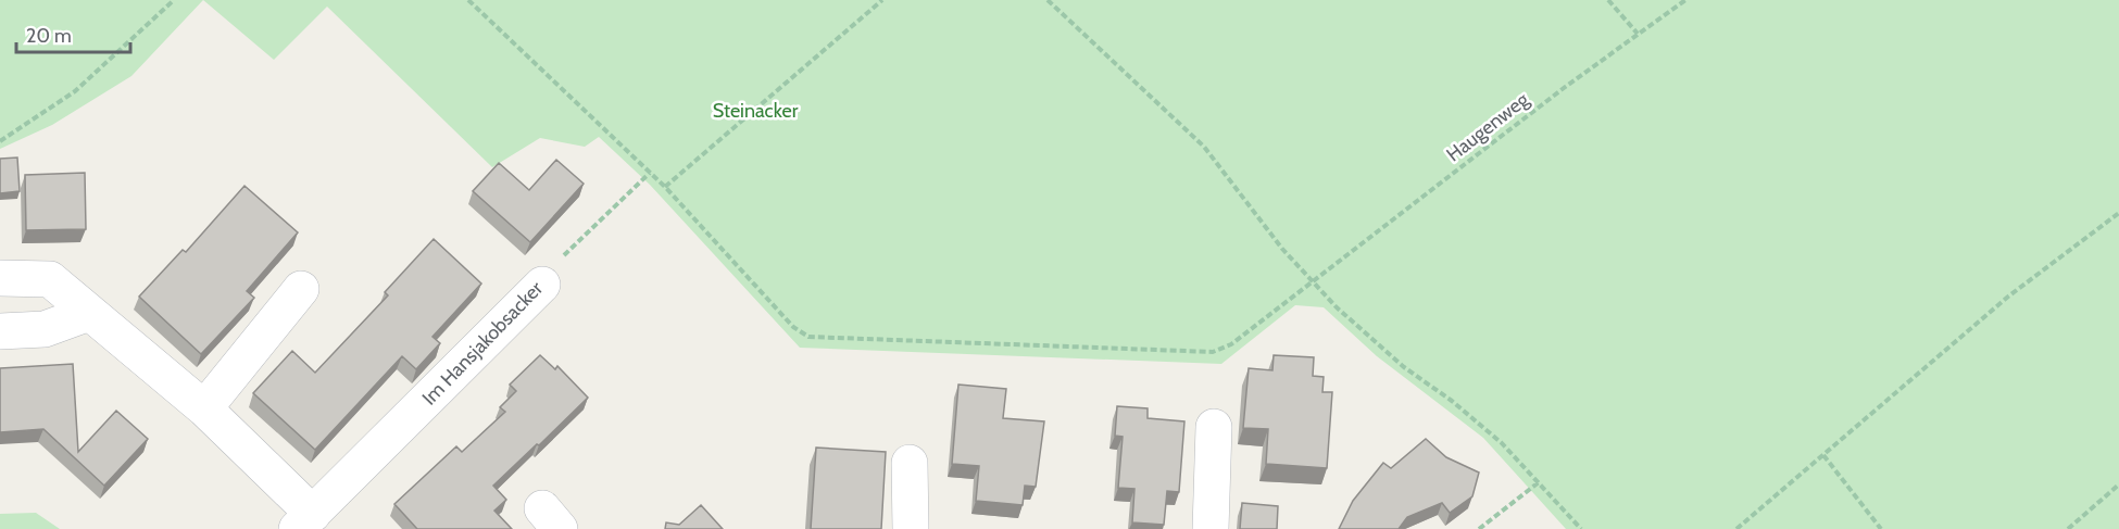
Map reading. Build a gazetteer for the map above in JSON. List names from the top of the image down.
{
  "streets": {
    "street": ["Im Hansjakobsacker"],
    "path": ["Haugenweg"]
  },
  "crossings": [
    ["Haugenweg", "Im Hansjakobsacker"]
  ],
  "parks": ["Steinacker"],
  "scale_bar": "20 m"
}
